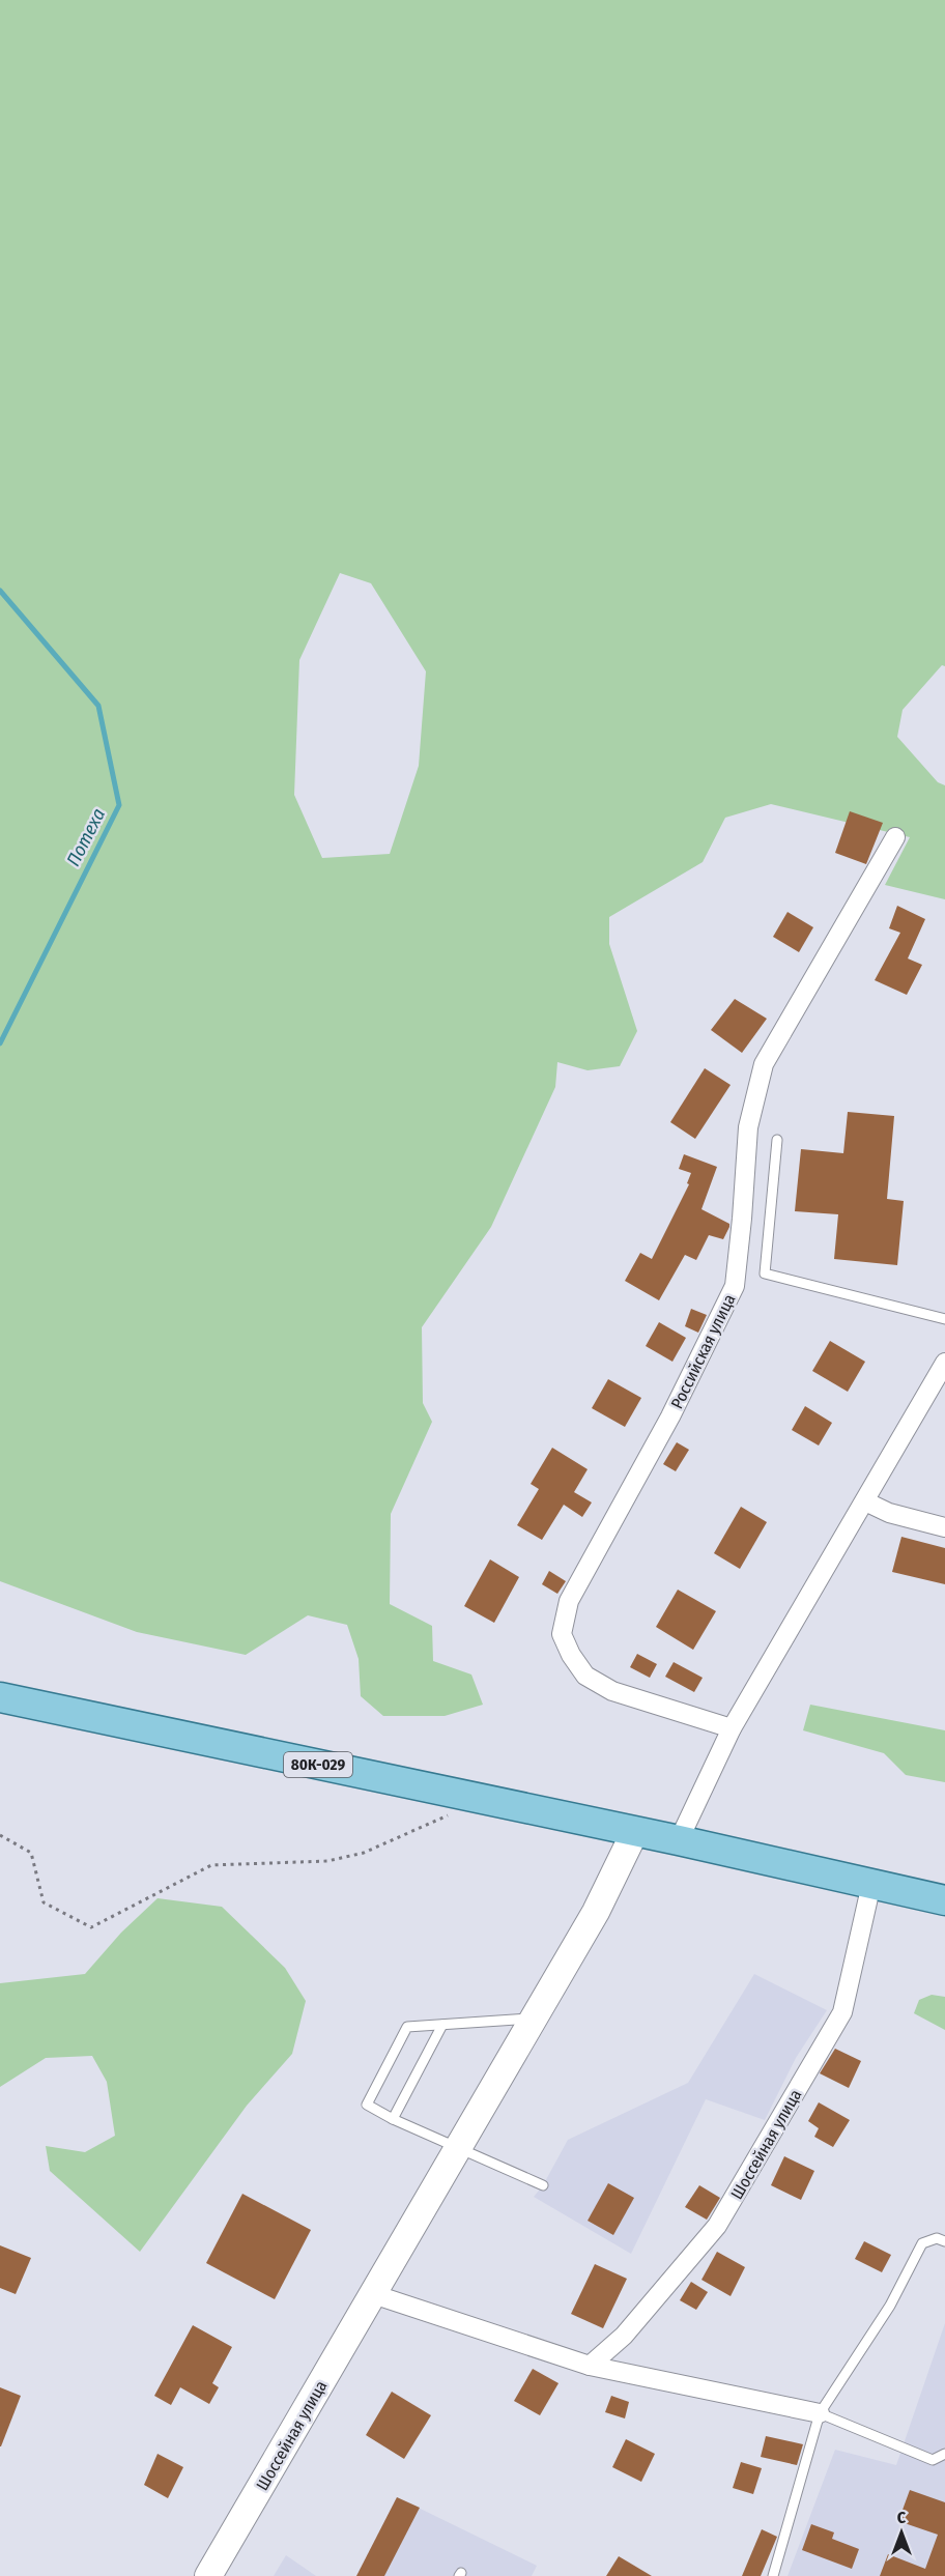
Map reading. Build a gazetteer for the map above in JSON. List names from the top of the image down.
{
  "streets": {
    "main road": ["80К-029"],
    "street": ["Российская улица", "Шоссейная улица"]
  },
  "crossings": [
    ["80К-029", "Шоссейная улица"]
  ],
  "water": ["Потеха"],
  "north": "top"
}
